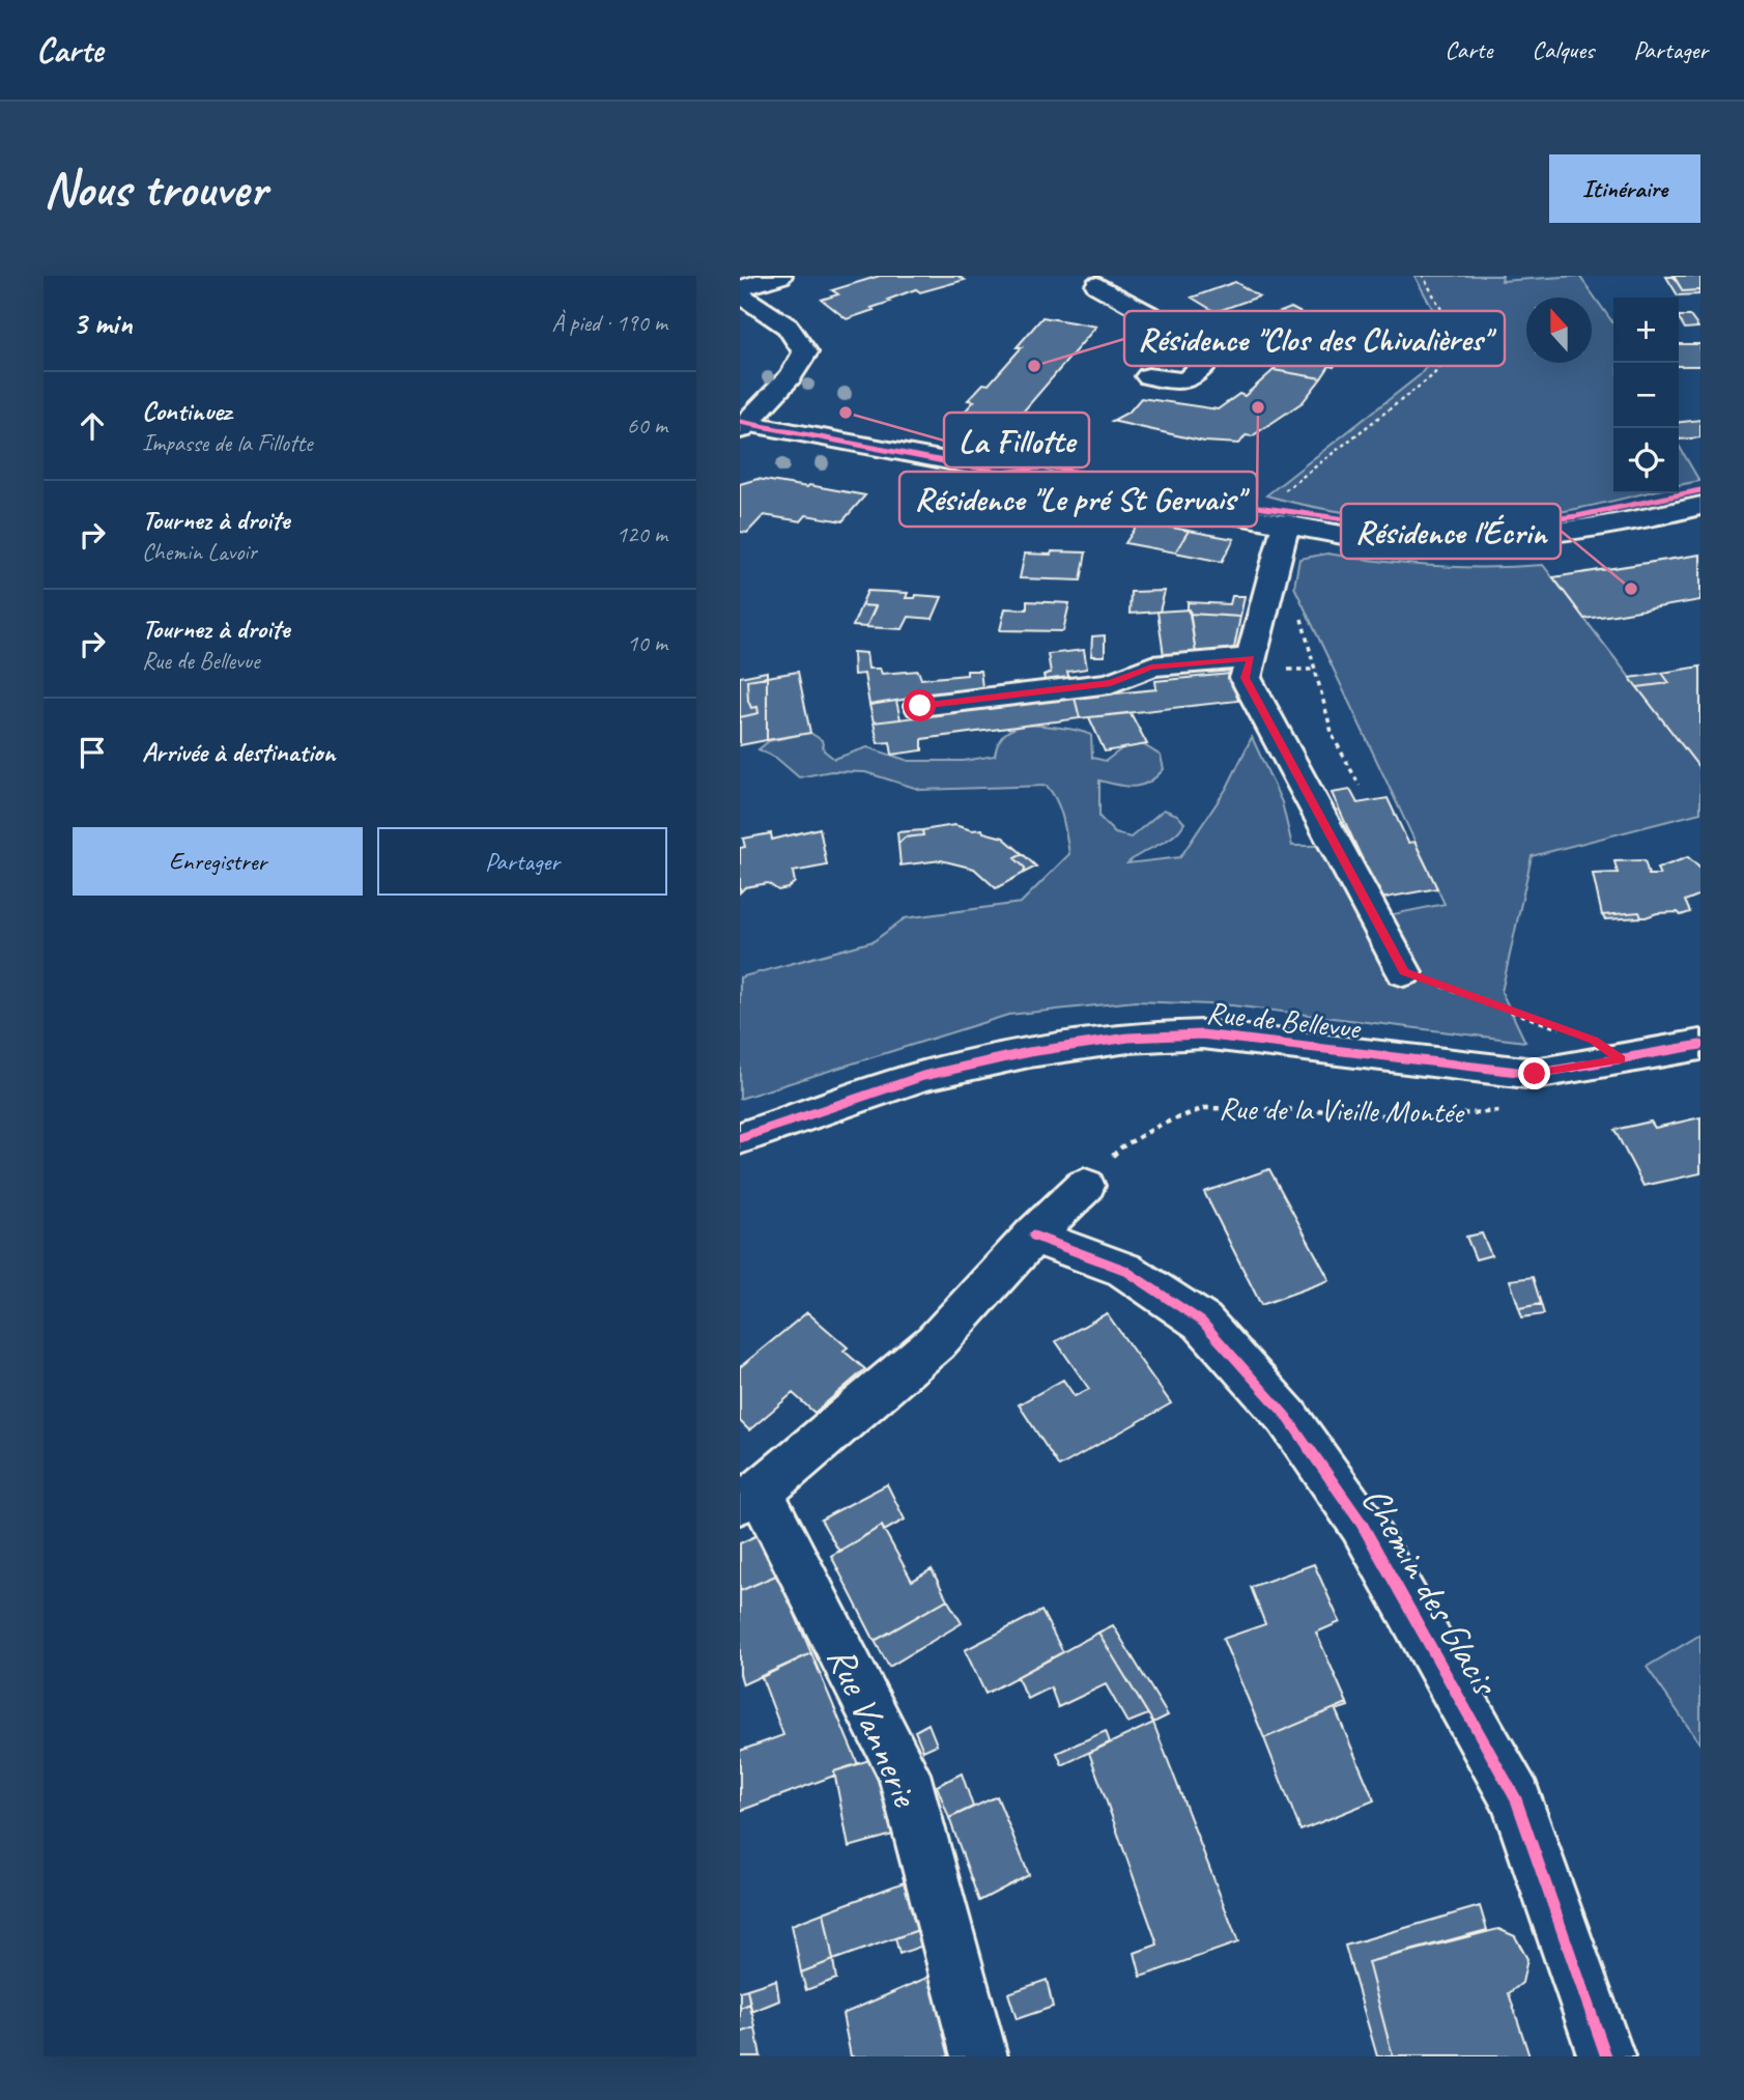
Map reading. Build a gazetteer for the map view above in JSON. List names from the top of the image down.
{
  "streets": {
    "street": ["Rue de Bellevue", "Chemin des Glacis", "Rue Vannerie"],
    "path": ["Rue de la Vieille Montée"]
  },
  "places": [
    "Résidence \"Clos des Chivalières\"",
    "Résidence \"Le pré St Gervais\"",
    "La Fillotte",
    "Résidence l'Écrin"
  ],
  "north": "top",
  "page": {
    "header": "Carte",
    "nav": ["Carte", "Calques", "Partager"],
    "buttons": [
      "Itinéraire",
      ["Enregistrer", "Partager"]
    ],
    "title": "Nous trouver",
    "heading": ["3 min", "À pied · 190 m"],
    "map_buttons": ["+", "−"],
    "list": [
      ["Continuez", "Impasse de la Fillotte", "60 m"],
      ["Tournez à droite", "Chemin Lavoir", "120 m"],
      ["Tournez à droite", "Rue de Bellevue", "10 m"],
      "Arrivée à destination"
    ]
  }
}
